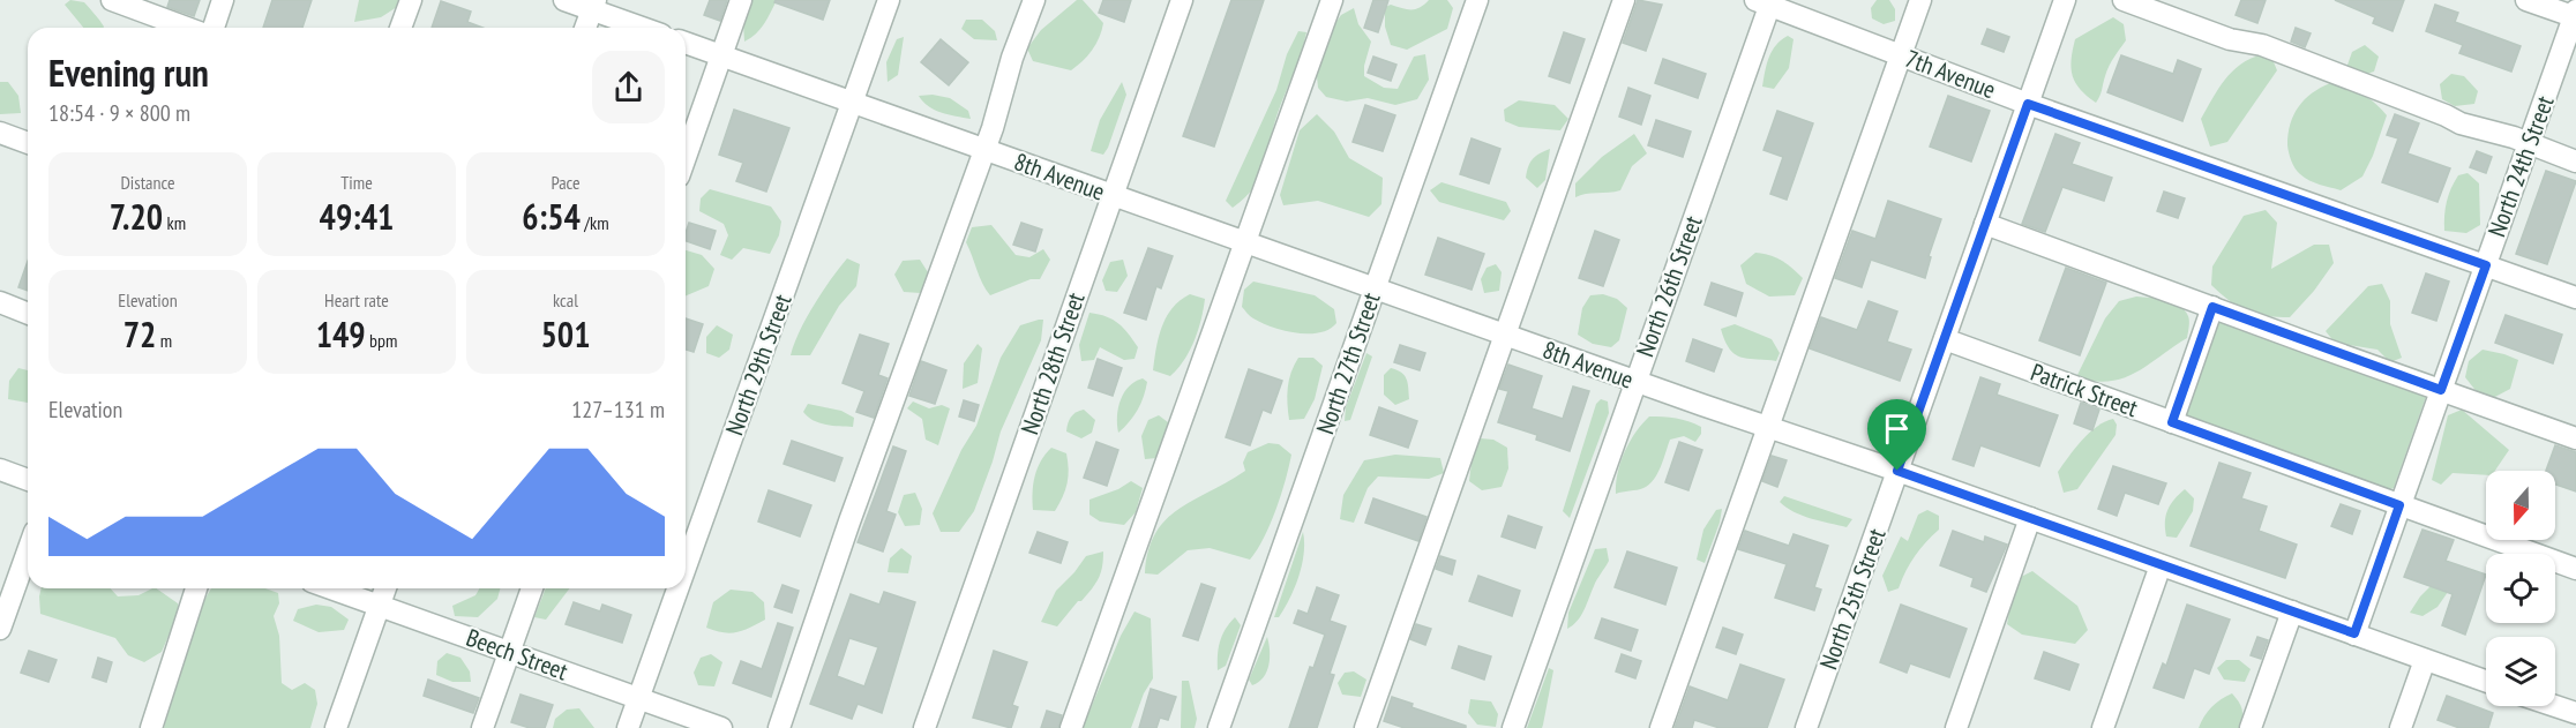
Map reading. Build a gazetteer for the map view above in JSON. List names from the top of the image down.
{
  "streets": {
    "street": [
      "7th Avenue",
      "North 24th Street",
      "8th Avenue",
      "North 26th Street",
      "North 28th Street",
      "North 27th Street",
      "North 29th Street",
      "Patrick Street",
      "North 25th Street",
      "Beech Street"
    ]
  },
  "crossings": [
    ["7th Avenue", "North 24th Street"],
    ["7th Avenue", "North 26th Street"],
    ["7th Avenue", "North 25th Street"],
    ["North 24th Street", "8th Avenue"],
    ["North 24th Street", "Patrick Street"],
    ["8th Avenue", "North 26th Street"],
    ["8th Avenue", "North 28th Street"],
    ["8th Avenue", "North 27th Street"],
    ["8th Avenue", "North 29th Street"],
    ["8th Avenue", "North 25th Street"],
    ["North 29th Street", "Beech Street"],
    ["Patrick Street", "North 25th Street"]
  ],
  "north": "bottom",
  "page": {
    "heading": ["Evening run", "18:54 · 9 × 800 m"],
    "stats": [
      ["Distance", "7.20 km"],
      ["Time", "49:41"],
      ["Pace", "6:54 /km"],
      ["Elevation", "72 m"],
      ["Heart rate", "149 bpm"],
      ["kcal", "501"]
    ],
    "chart": ["Elevation", "127–131 m"]
  }
}
